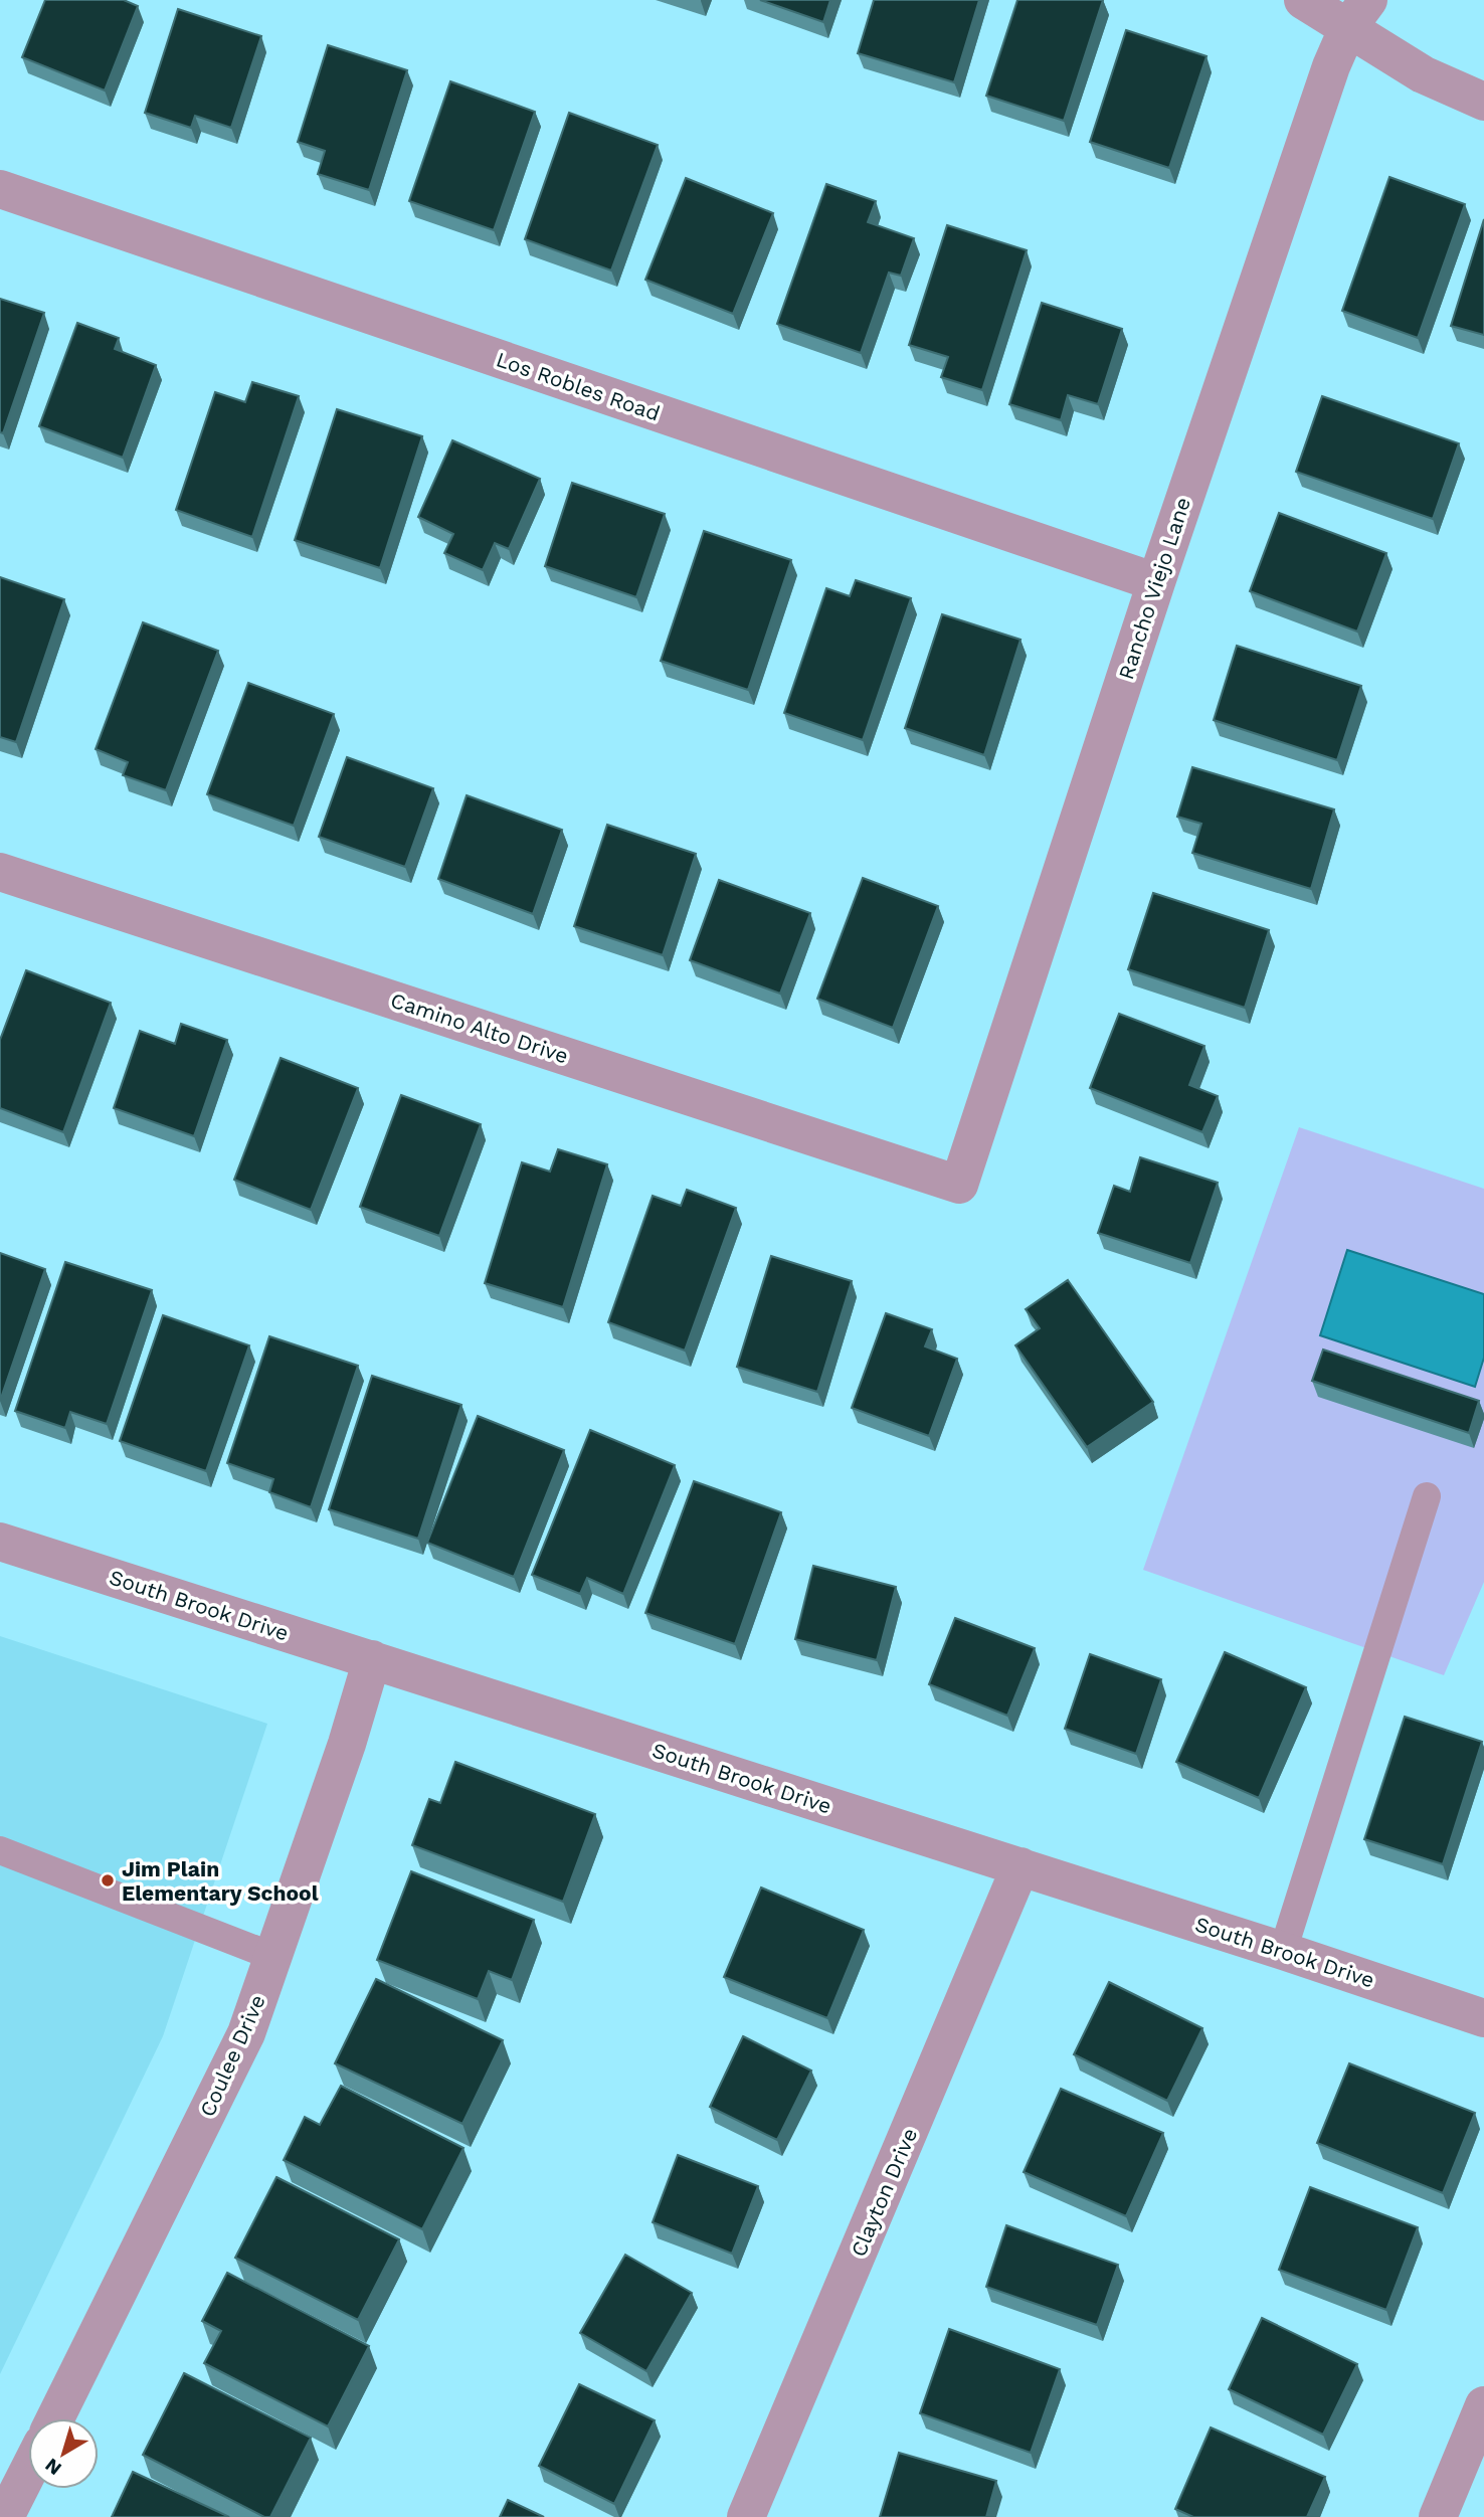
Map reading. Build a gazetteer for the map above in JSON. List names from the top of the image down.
{
  "streets": {
    "street": [
      "Los Robles Road",
      "Rancho Viejo Lane",
      "Camino Alto Drive",
      "South Brook Drive",
      "Coulee Drive",
      "Clayton Drive"
    ]
  },
  "crossings": [
    ["Los Robles Road", "Rancho Viejo Lane"],
    ["Rancho Viejo Lane", "Camino Alto Drive"],
    ["South Brook Drive", "Coulee Drive"],
    ["South Brook Drive", "Clayton Drive"]
  ],
  "places": ["Jim Plain Elementary School"],
  "north": "bottom left"
}
